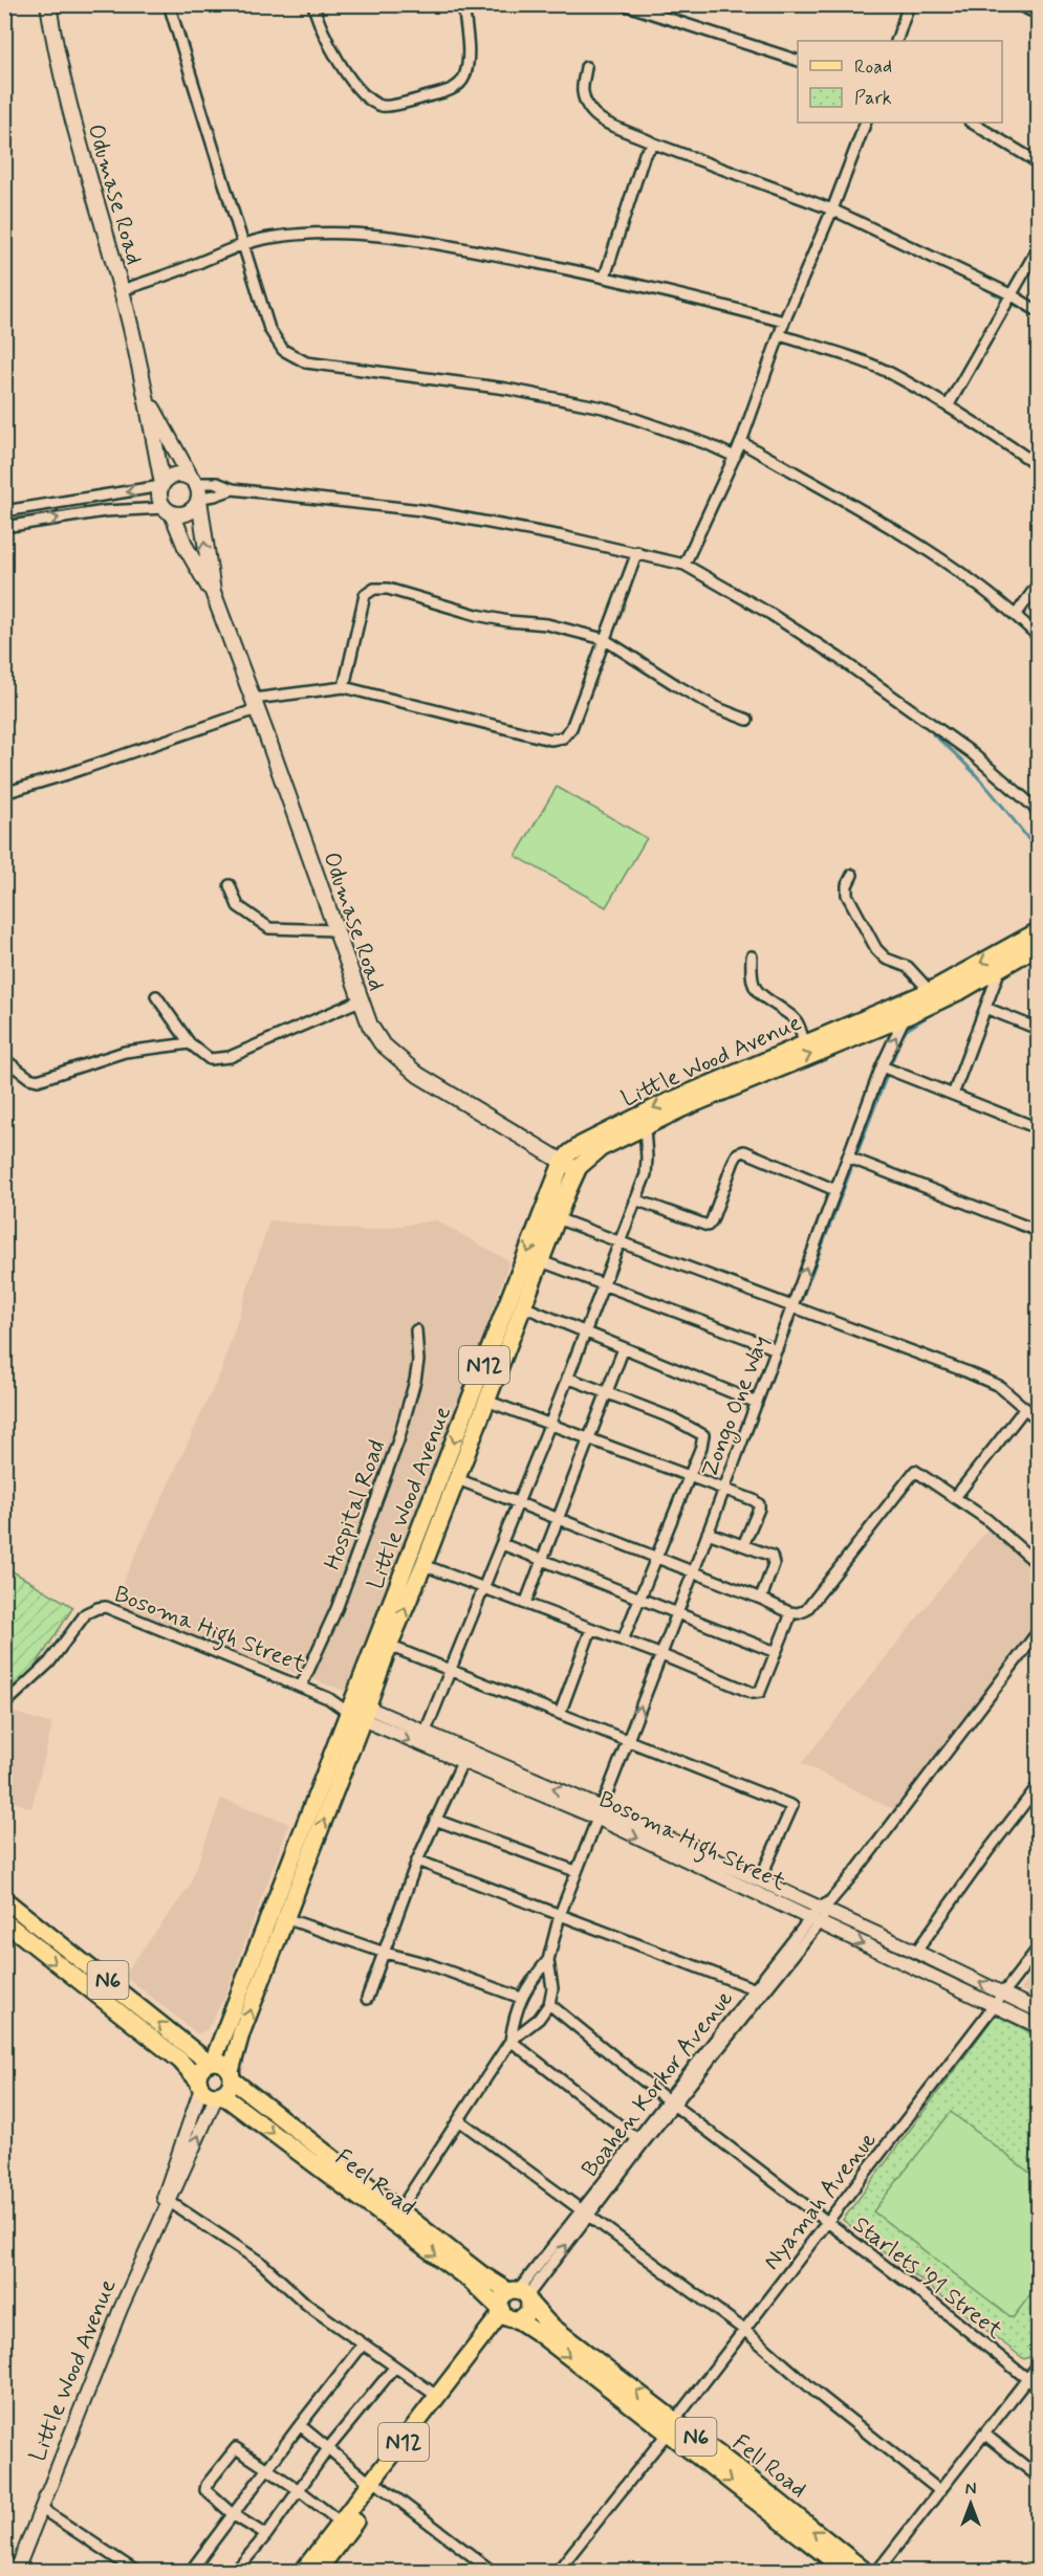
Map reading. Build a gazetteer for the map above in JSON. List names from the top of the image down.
{
  "streets": {
    "main road": [
      "Odumase Road",
      "Little Wood Avenue",
      "N12",
      "N6",
      "Feel Road",
      "Fell Road"
    ],
    "street": [
      "Zongo One Way",
      "Hospital Road",
      "Bosoma High Street",
      "Boahen Korkor Avenue",
      "Nyamah Avenue",
      "Starlets '91 Street"
    ]
  },
  "crossings": [
    ["Odumase Road", "Little Wood Avenue"],
    ["Little Wood Avenue", "Zongo One Way"],
    ["Little Wood Avenue", "Bosoma High Street"],
    ["Little Wood Avenue", "N6"],
    ["Little Wood Avenue", "Feel Road"],
    ["N12", "Feel Road"],
    ["N12", "Fell Road"],
    ["Zongo One Way", "Bosoma High Street"],
    ["Hospital Road", "Bosoma High Street"],
    ["Bosoma High Street", "Boahen Korkor Avenue"],
    ["Bosoma High Street", "Nyamah Avenue"],
    ["N6", "Feel Road"],
    ["Boahen Korkor Avenue", "Feel Road"],
    ["Boahen Korkor Avenue", "Starlets '91 Street"],
    ["Boahen Korkor Avenue", "Fell Road"],
    ["Feel Road", "Fell Road"],
    ["Nyamah Avenue", "Starlets '91 Street"],
    ["Nyamah Avenue", "Fell Road"]
  ],
  "legend": ["Road", "Park"],
  "north": "top"
}
